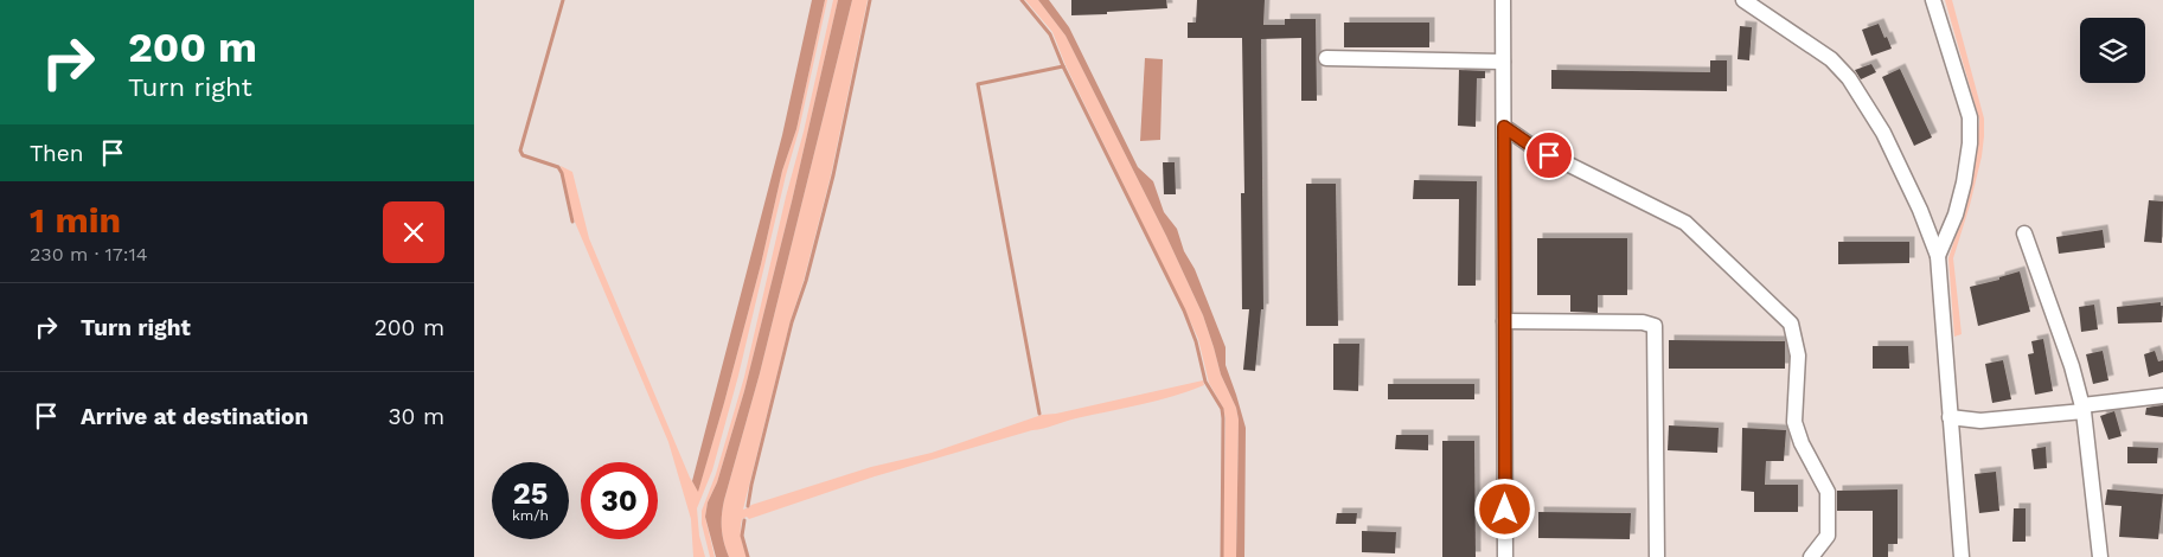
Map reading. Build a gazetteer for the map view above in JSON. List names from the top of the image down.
{
  "page": {
    "turn": ["200 m", "Turn right"],
    "then": "Then",
    "heading": ["1 min", "230 m · 17:14"],
    "list": [
      {
        "name": "Turn right",
        "value": "200 m"
      },
      {
        "name": "Arrive at destination",
        "value": "30 m"
      }
    ],
    "speed": "25 km/h",
    "limit": "30"
  }
}
